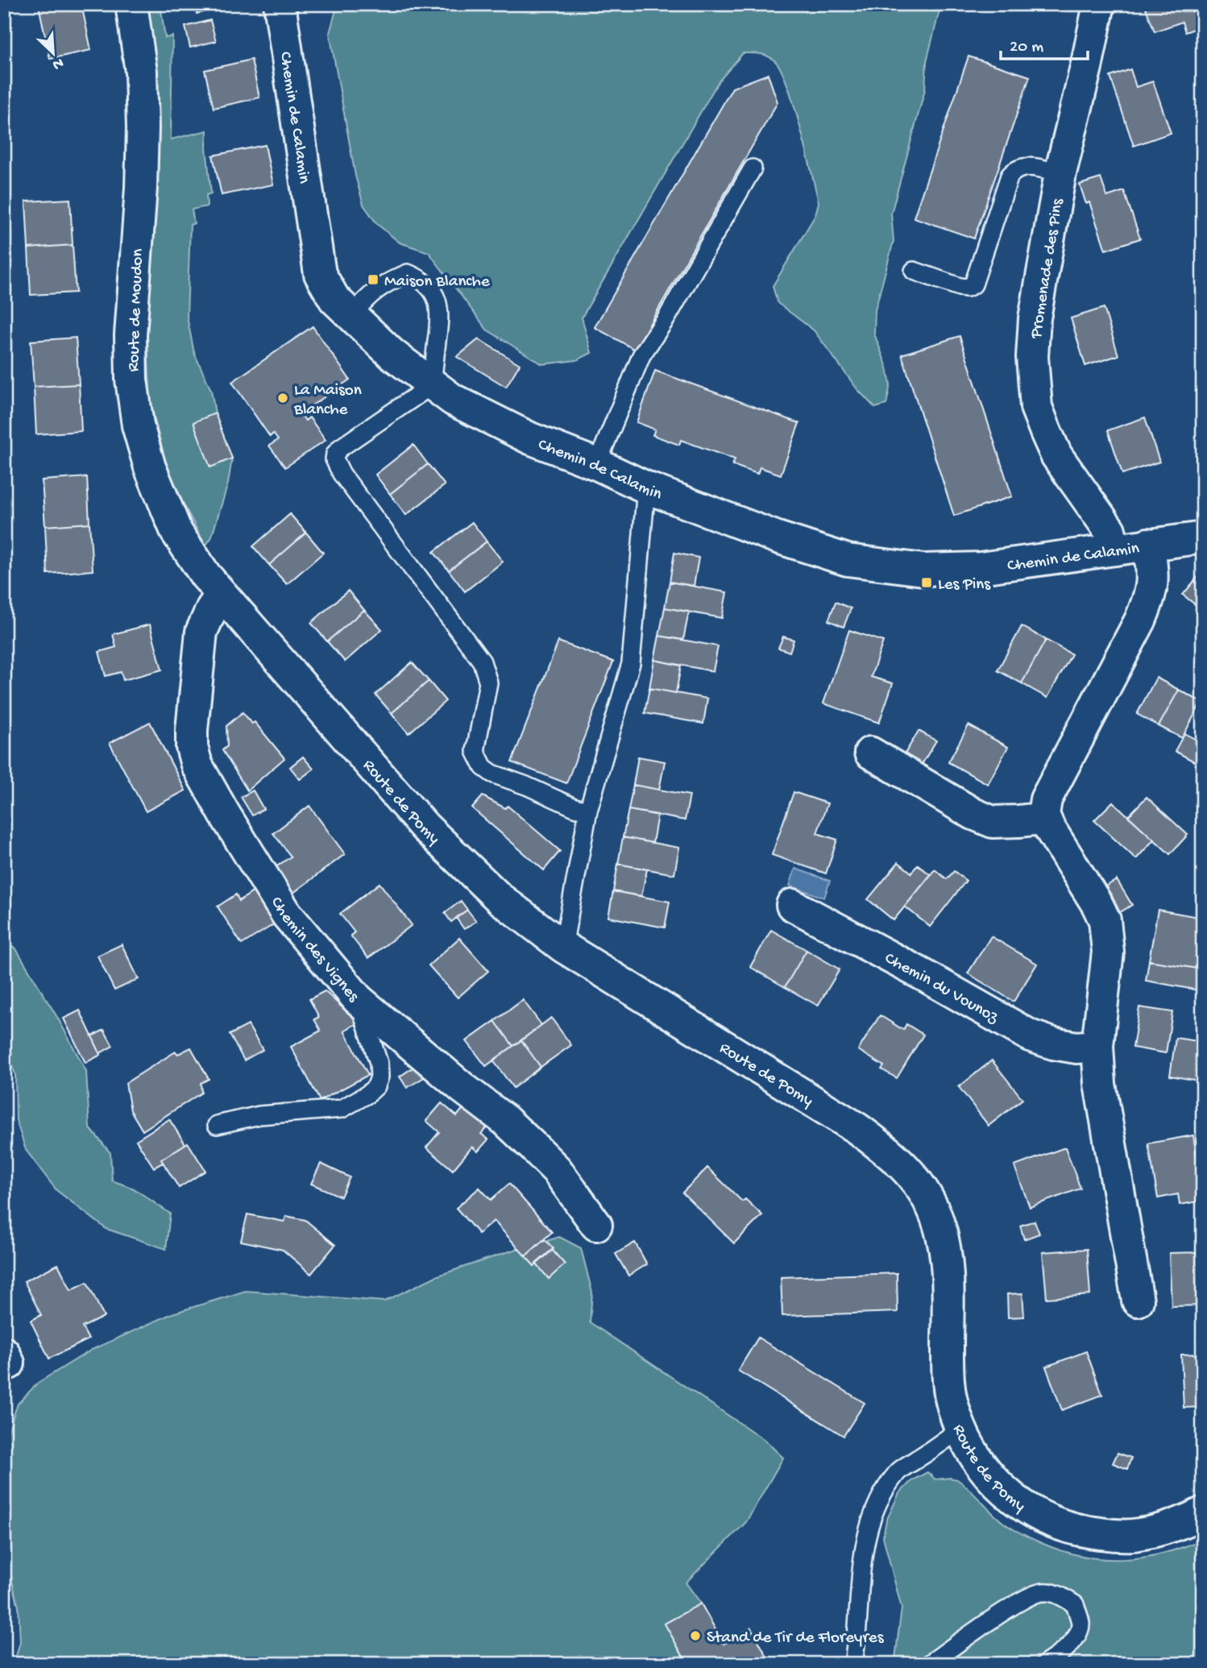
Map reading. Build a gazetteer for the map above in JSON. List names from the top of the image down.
{
  "streets": {
    "street": [
      "Chemin de Calamin",
      "Promenade des Pins",
      "Route de Moudon",
      "Route de Pomy",
      "Chemin des Vignes",
      "Chemin du Vounoz"
    ]
  },
  "crossings": [
    ["Chemin de Calamin", "Promenade des Pins"],
    ["Route de Moudon", "Route de Pomy"],
    ["Route de Moudon", "Chemin des Vignes"],
    ["Route de Pomy", "Chemin des Vignes"]
  ],
  "places": {
    "transit": ["Maison Blanche", "Les Pins"],
    "other": ["La Maison Blanche", "Stand de Tir de Floreyres"]
  },
  "scale_bar": "20 m",
  "north": "bottom right"
}
